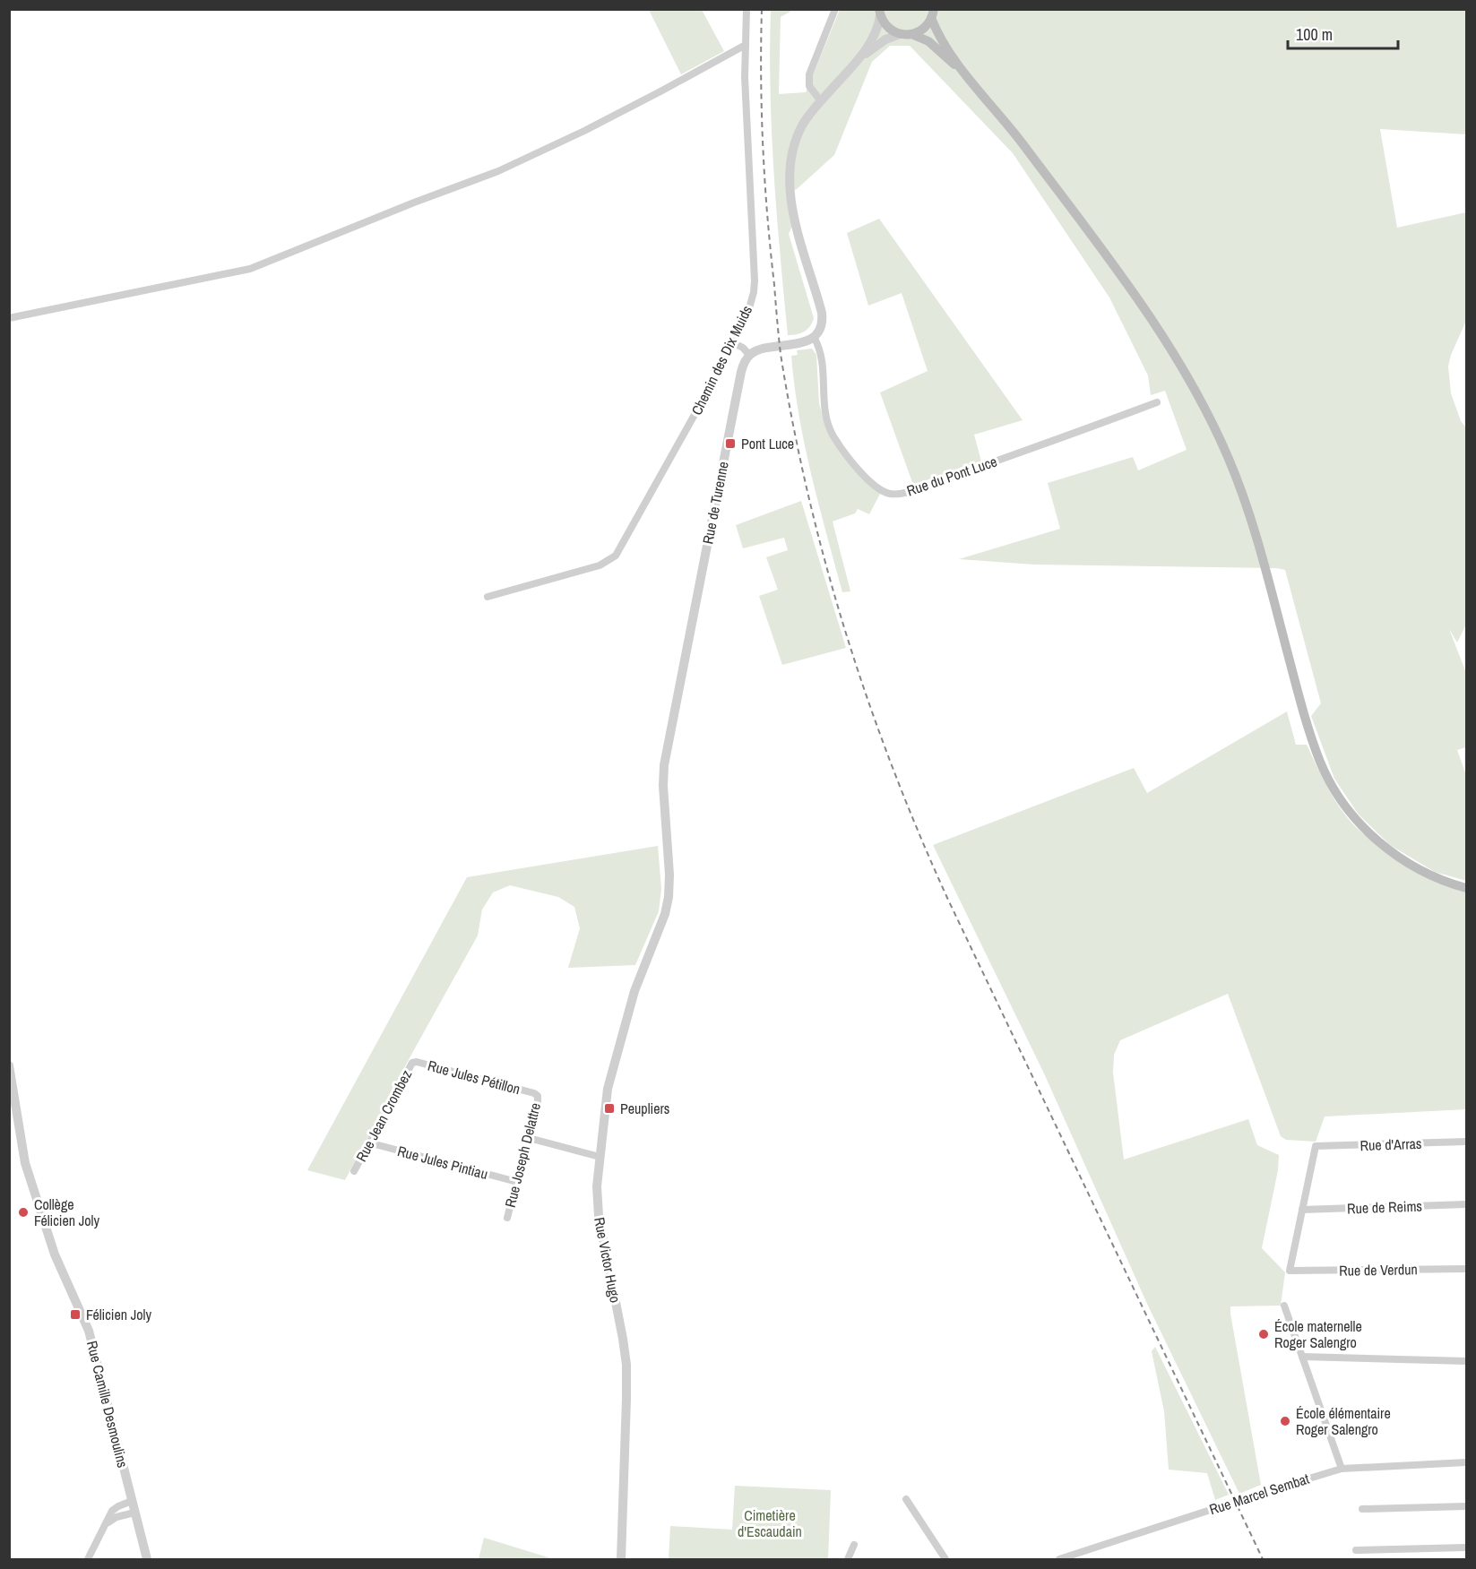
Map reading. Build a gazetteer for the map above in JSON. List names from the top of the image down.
{
  "streets": {
    "street": [
      "Chemin des Dix Muids",
      "Rue du Pont Luce",
      "Rue de Turenne",
      "Rue Jules Pétillon",
      "Rue Jean Crombez",
      "Rue d'Arras",
      "Rue Joseph Delattre",
      "Rue Jules Pintiau",
      "Rue de Reims",
      "Rue Victor Hugo",
      "Rue de Verdun",
      "Rue Camille Desmoulins",
      "Rue Marcel Sembat"
    ]
  },
  "crossings": [
    ["Rue de Turenne", "Rue Victor Hugo"],
    ["Rue Jules Pétillon", "Rue Jean Crombez"],
    ["Rue Jules Pétillon", "Rue Joseph Delattre"],
    ["Rue Jean Crombez", "Rue Jules Pintiau"],
    ["Rue d'Arras", "Rue de Reims"],
    ["Rue d'Arras", "Rue de Verdun"],
    ["Rue Joseph Delattre", "Rue Jules Pintiau"],
    ["Rue de Reims", "Rue de Verdun"]
  ],
  "parks": ["Cimetière d'Escaudain"],
  "places": {
    "transit": ["Pont Luce", "Peupliers", "Félicien Joly"],
    "other": ["Collège Félicien Joly", "École maternelle Roger Salengro", "École élémentaire Roger Salengro"]
  },
  "scale_bar": "100 m"
}
